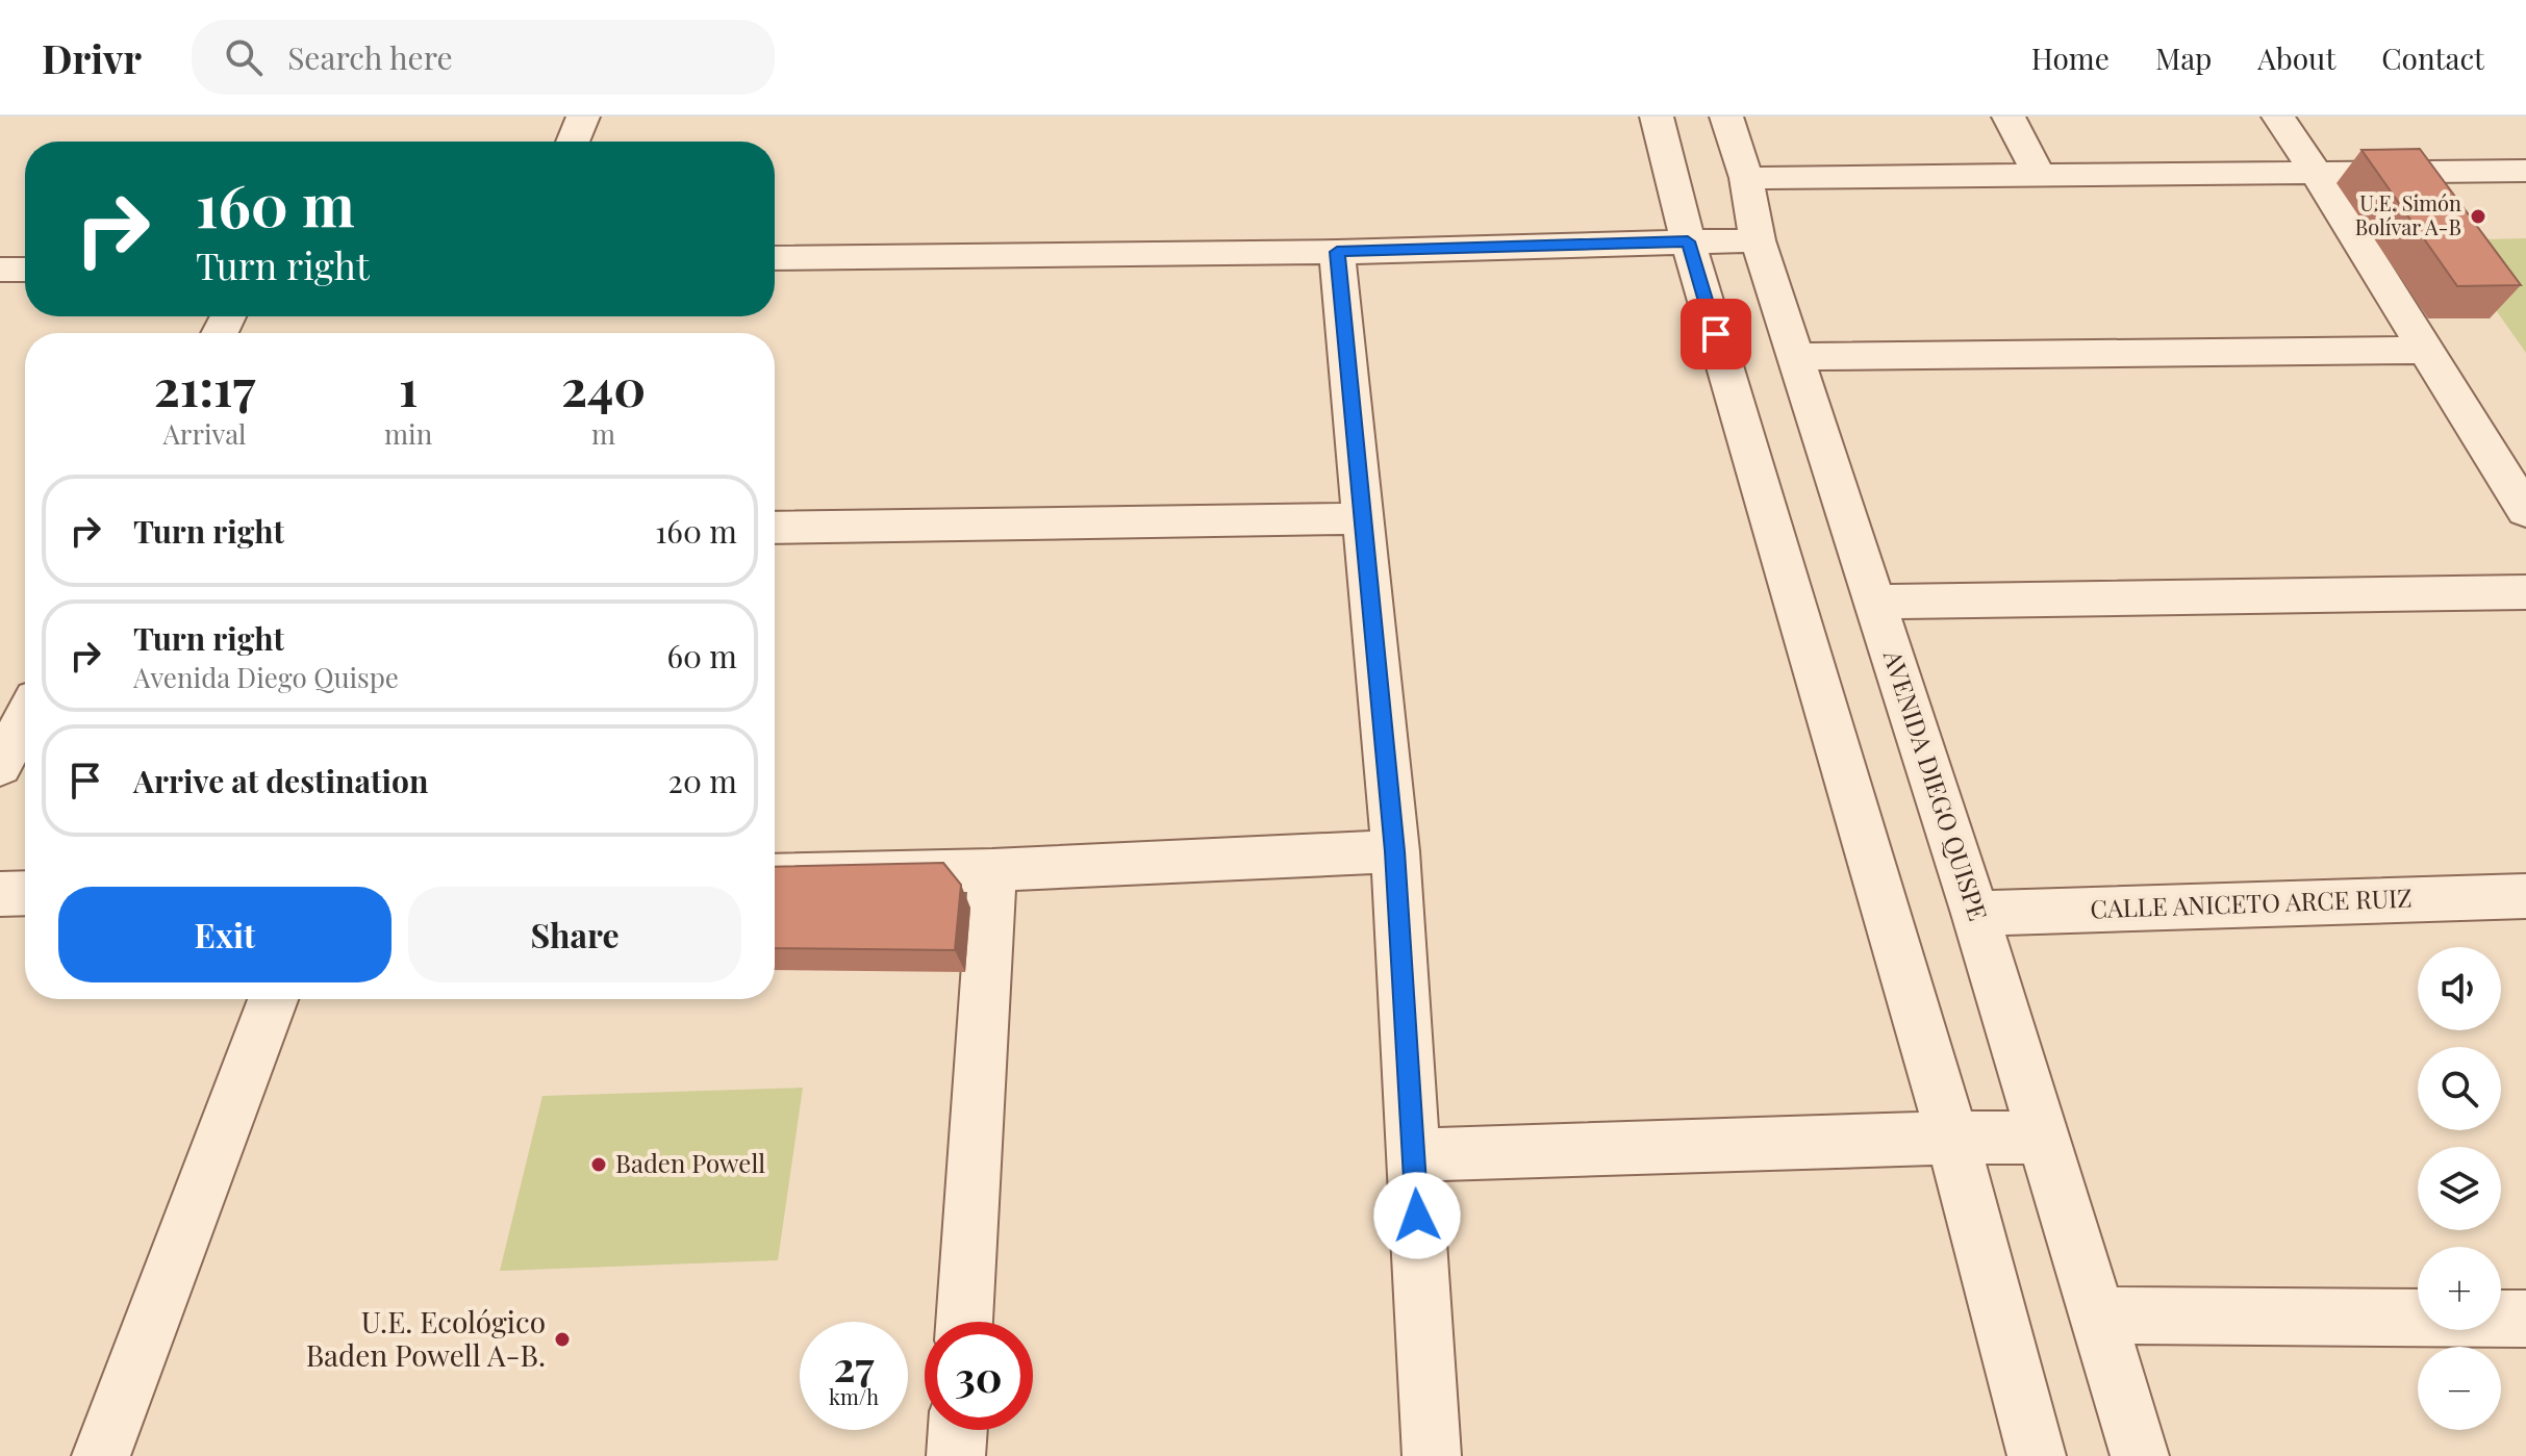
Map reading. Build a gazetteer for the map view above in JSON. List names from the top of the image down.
{
  "streets": {
    "street": ["AVENIDA DIEGO QUISPE", "CALLE ANICETO ARCE RUIZ"]
  },
  "crossings": [
    ["AVENIDA DIEGO QUISPE", "CALLE ANICETO ARCE RUIZ"]
  ],
  "places": ["U.E. Simón Bolívar A-B", "Baden Powell", "U.E. Ecológico Baden Powell A-B."],
  "page": {
    "header": "Drivr",
    "search": "Search here",
    "nav": [
      "Home",
      "Map",
      "About",
      "Contact"
    ],
    "turn": ["160 m", "Turn right"],
    "eta": [
      "21:17",
      "Arrival",
      "1",
      "min",
      "240",
      "m"
    ],
    "list": [
      {
        "name": "Turn right",
        "value": "160 m"
      },
      {
        "name": "Turn right",
        "note": "Avenida Diego Quispe",
        "value": "60 m"
      },
      {
        "name": "Arrive at destination",
        "value": "20 m"
      }
    ],
    "buttons": ["Exit", "Share"],
    "map_buttons": ["+", "−"],
    "speed": "27 km/h",
    "limit": "30"
  }
}
